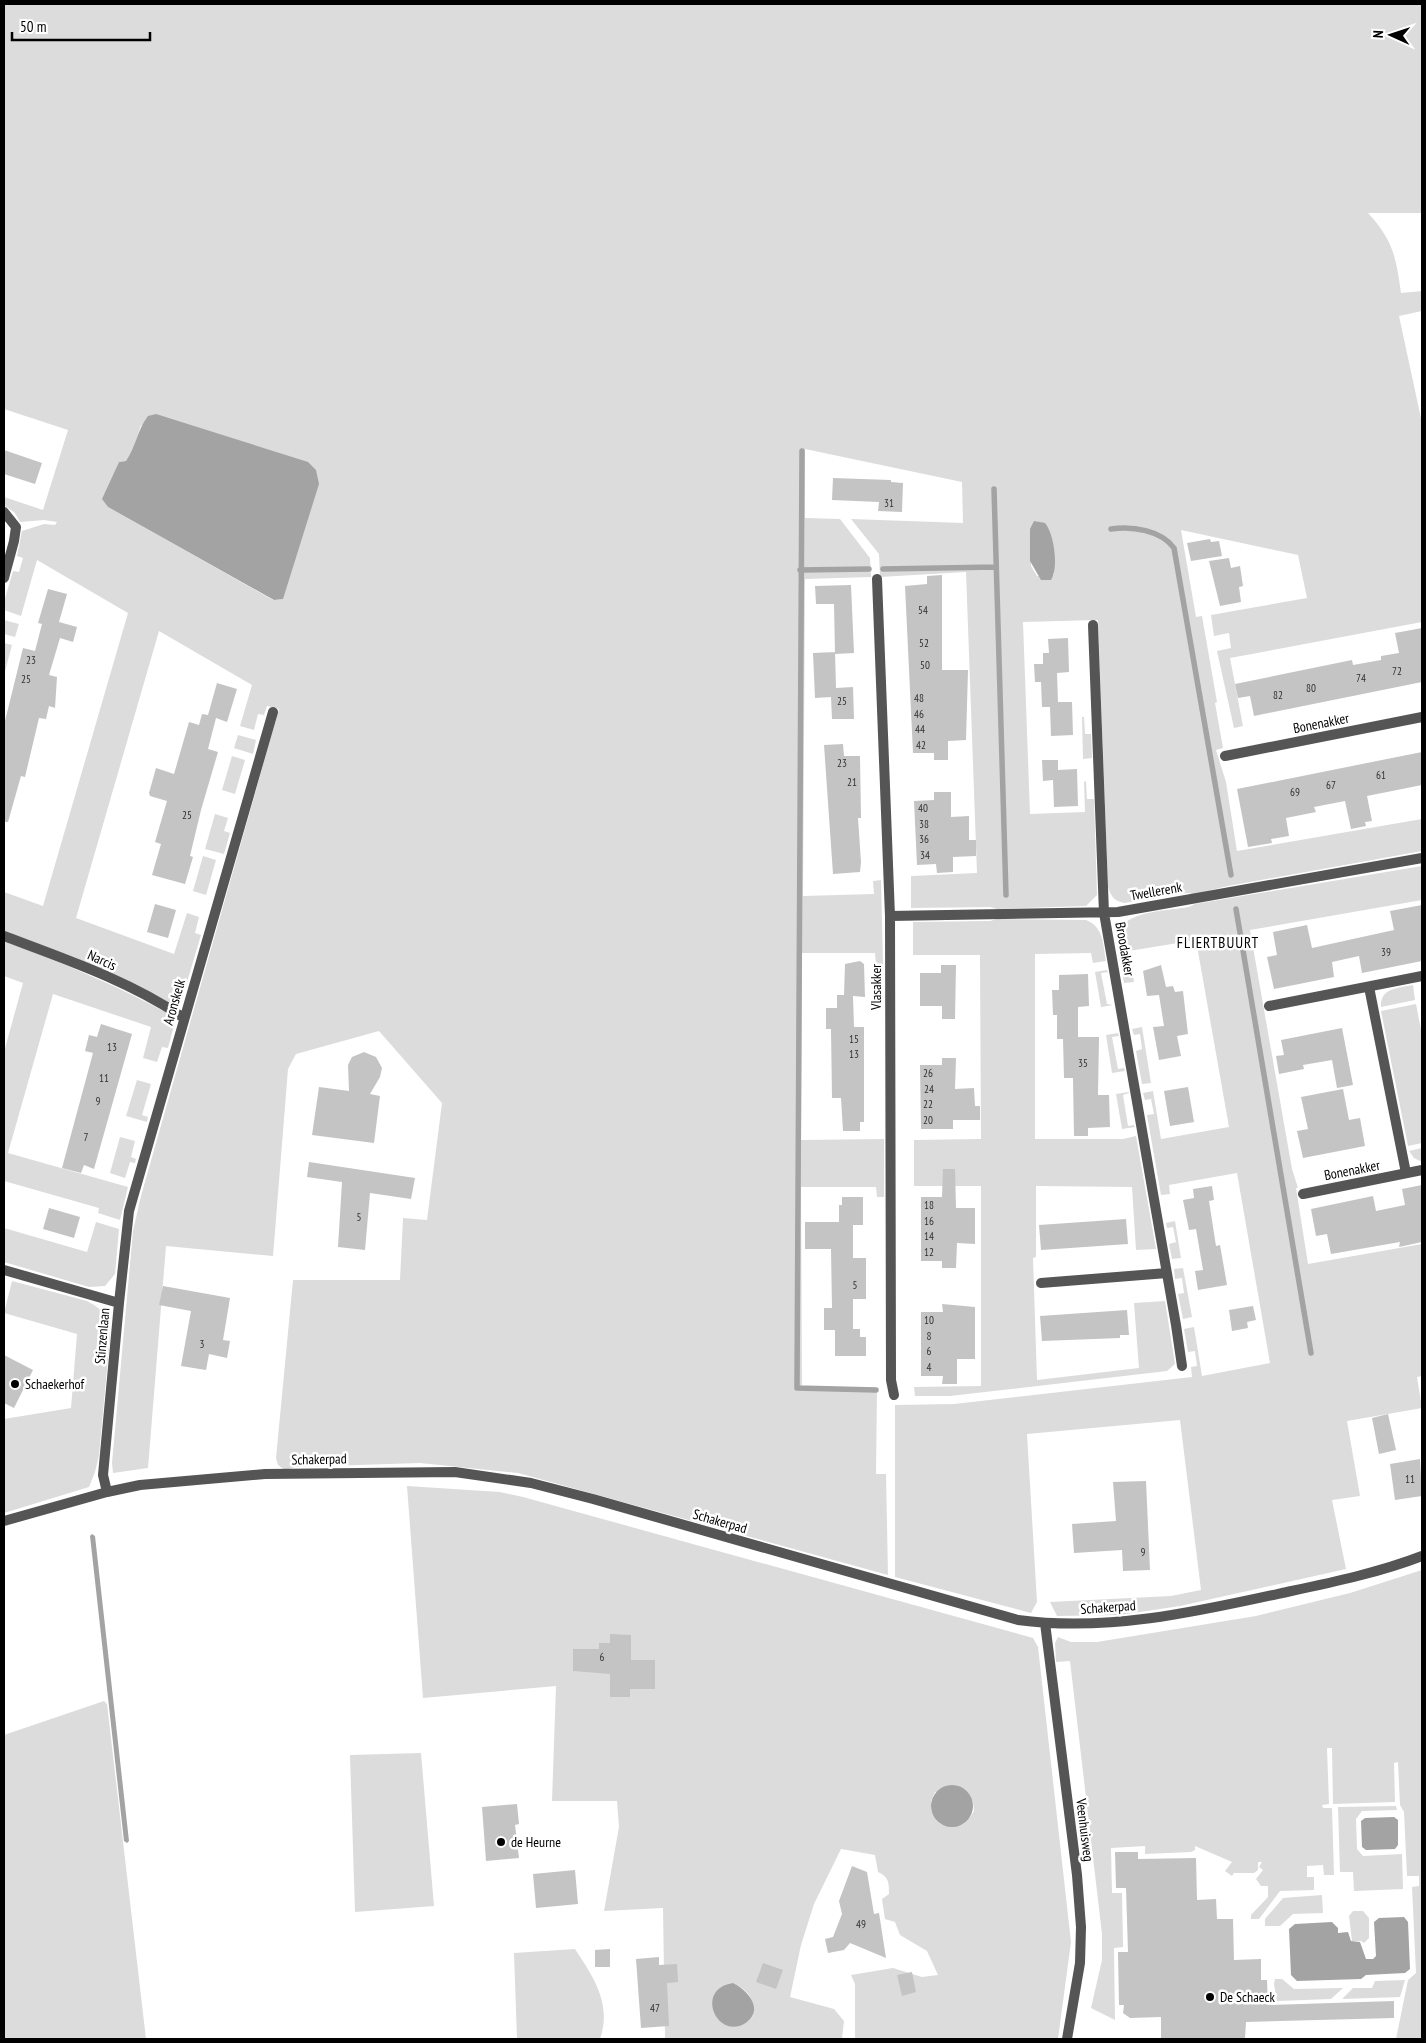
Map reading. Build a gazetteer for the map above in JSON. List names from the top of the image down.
{
  "streets": {
    "street": [
      "Bonenakker",
      "Twellerenk",
      "Broodakker",
      "Narcis",
      "Vlasakker",
      "Aronskelk",
      "Stinzenlaan",
      "Schakerpad",
      "Veenhuisweg"
    ]
  },
  "crossings": [
    ["Twellerenk", "Broodakker"],
    ["Twellerenk", "Vlasakker"],
    ["Narcis", "Aronskelk"],
    ["Aronskelk", "Stinzenlaan"],
    ["Stinzenlaan", "Schakerpad"],
    ["Schakerpad", "Veenhuisweg"]
  ],
  "districts": ["FLIERTBUURT"],
  "places": ["Schaekerhof", "de Heurne", "De Schaeck"],
  "house_numbers": [
    "31",
    "54",
    "52",
    "23",
    "50",
    "72",
    "74",
    "25",
    "80",
    "82",
    "48",
    "25",
    "46",
    "44",
    "42",
    "23",
    "61",
    "21",
    "67",
    "69",
    "40",
    "25",
    "38",
    "36",
    "34",
    "39",
    "15",
    "13",
    "13",
    "35",
    "26",
    "11",
    "24",
    "9",
    "22",
    "20",
    "7",
    "18",
    "5",
    "16",
    "14",
    "12",
    "5",
    "10",
    "8",
    "3",
    "6",
    "4",
    "11",
    "9",
    "6",
    "49",
    "47"
  ],
  "scale_bar": "50 m",
  "north": "left"
}
